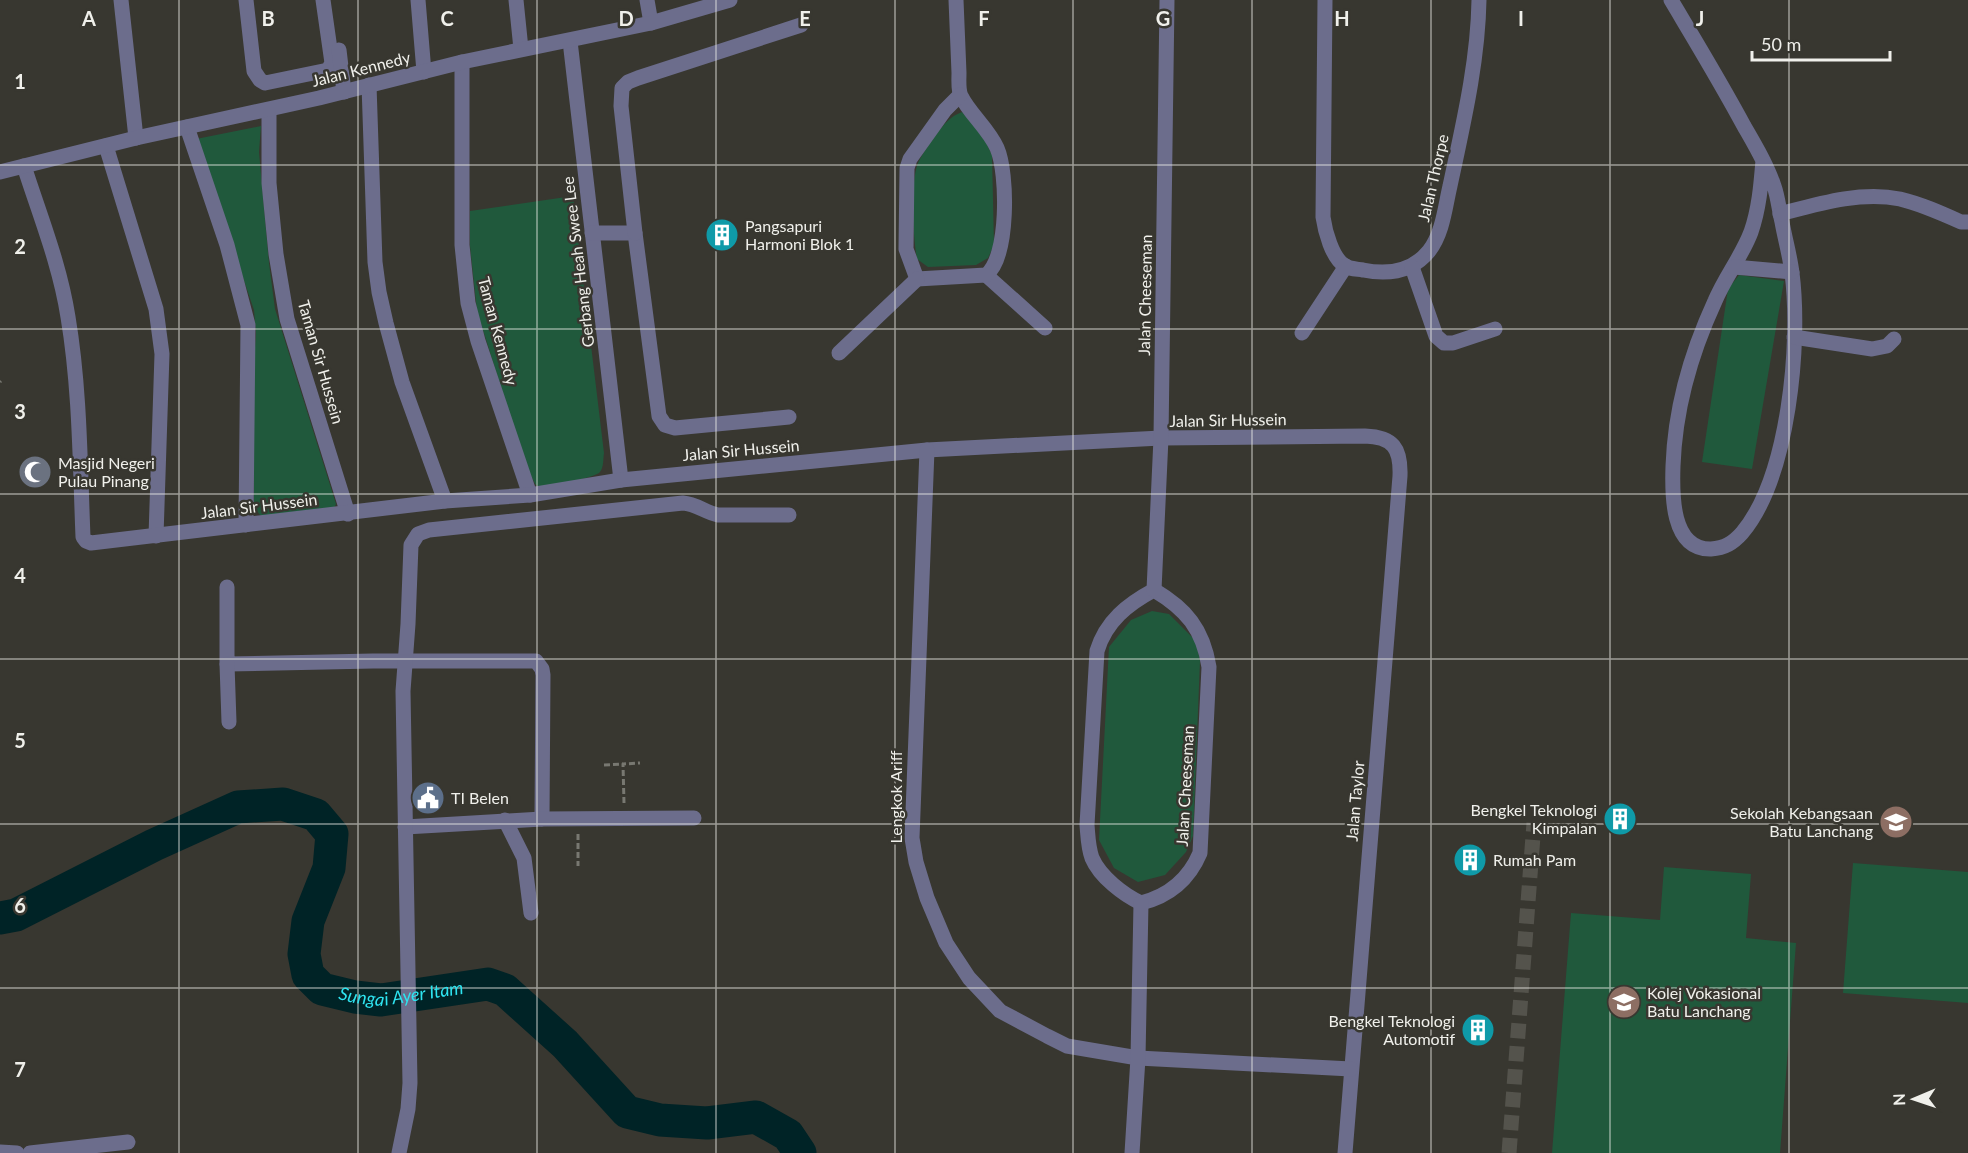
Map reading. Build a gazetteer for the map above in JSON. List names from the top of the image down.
{
  "streets": {
    "street": [
      "Jalan Kennedy",
      "Jalan Thorpe",
      "Gerbang Heah Swee Lee",
      "Jalan Cheeseman",
      "Taman Kennedy",
      "Taman Sir Hussein",
      "Jalan Sir Hussein",
      "Lengkok Ariff",
      "Jalan Taylor"
    ]
  },
  "crossings": [
    ["Jalan Kennedy", "Gerbang Heah Swee Lee"],
    ["Jalan Kennedy", "Taman Kennedy"],
    ["Jalan Kennedy", "Taman Sir Hussein"],
    ["Jalan Kennedy", "Jalan Sir Hussein"],
    ["Gerbang Heah Swee Lee", "Jalan Sir Hussein"],
    ["Jalan Cheeseman", "Jalan Sir Hussein"],
    ["Taman Kennedy", "Jalan Sir Hussein"],
    ["Taman Sir Hussein", "Jalan Sir Hussein"],
    ["Jalan Sir Hussein", "Lengkok Ariff"],
    ["Jalan Sir Hussein", "Jalan Taylor"],
    ["Lengkok Ariff", "Jalan Taylor"]
  ],
  "water": ["Sungai Ayer Itam"],
  "places": {
    "building": [
      "Pangsapuri Harmoni Blok 1",
      "Bengkel Teknologi Kimpalan",
      "Rumah Pam",
      "Bengkel Teknologi Automotif"
    ],
    "mosque": ["Masjid Negeri Pulau Pinang"],
    "public building": ["TI Belen"],
    "school or university": ["Sekolah Kebangsaan Batu Lanchang", "Kolej Vokasional Batu Lanchang"]
  },
  "scale_bar": "50 m",
  "north": "left",
  "grid": {
    "columns": [
      "A",
      "B",
      "C",
      "D",
      "E",
      "F",
      "G",
      "H",
      "I",
      "J"
    ],
    "rows": [
      "1",
      "2",
      "3",
      "4",
      "5",
      "6",
      "7"
    ]
  }
}
